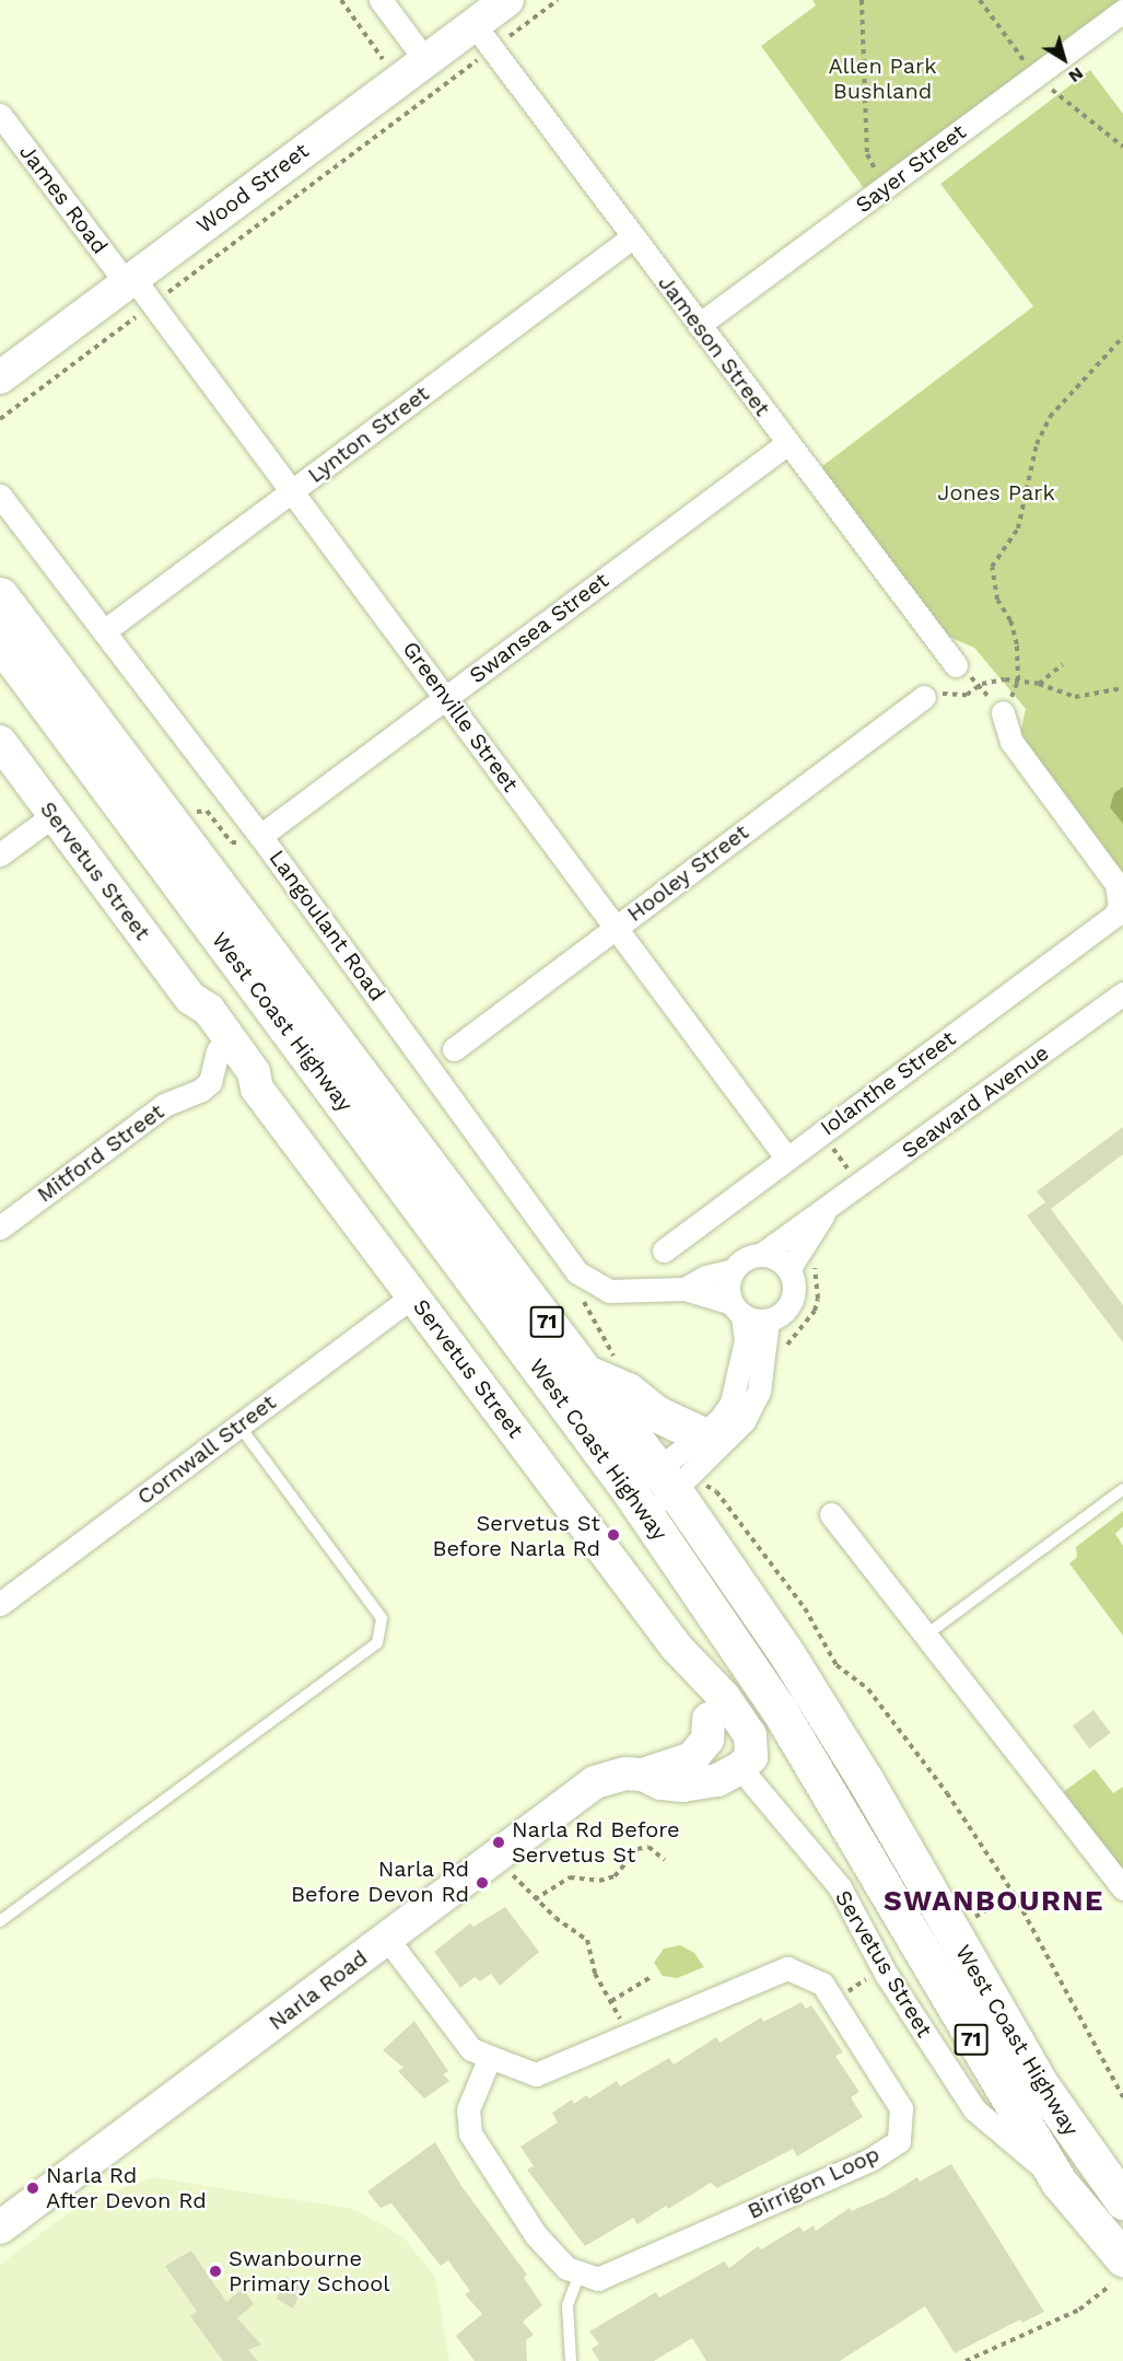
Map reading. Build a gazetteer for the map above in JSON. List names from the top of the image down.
{
  "streets": {
    "highway": ["West Coast Highway", "71"],
    "street": [
      "Sayer Street",
      "Wood Street",
      "James Road",
      "Jameson Street",
      "Lynton Street",
      "Swansea Street",
      "Greenville Street",
      "Servetus Street",
      "Hooley Street",
      "Langoulant Road",
      "Iolanthe Street",
      "Seaward Avenue",
      "Mitford Street",
      "Cornwall Street",
      "Narla Road",
      "Birrigon Loop"
    ]
  },
  "crossings": [
    ["Sayer Street", "Jameson Street"],
    ["Wood Street", "James Road"],
    ["Wood Street", "Jameson Street"],
    ["Wood Street", "Greenville Street"],
    ["James Road", "Greenville Street"],
    ["Jameson Street", "Lynton Street"],
    ["Jameson Street", "Swansea Street"],
    ["Lynton Street", "Greenville Street"],
    ["Lynton Street", "Langoulant Road"],
    ["Swansea Street", "Greenville Street"],
    ["Swansea Street", "Langoulant Road"],
    ["Greenville Street", "Hooley Street"],
    ["Greenville Street", "Iolanthe Street"],
    ["Servetus Street", "West Coast Highway"],
    ["Servetus Street", "Mitford Street"],
    ["Servetus Street", "Cornwall Street"],
    ["Servetus Street", "Narla Road"],
    ["Langoulant Road", "Seaward Avenue"],
    ["Narla Road", "Birrigon Loop"]
  ],
  "districts": ["SWANBOURNE"],
  "parks": ["Allen Park Bushland", "Jones Park"],
  "places": [
    "Servetus St Before Narla Rd",
    "Narla Rd Before Servetus St",
    "Narla Rd Before Devon Rd",
    "Narla Rd After Devon Rd",
    "Swanbourne Primary School"
  ],
  "north": "bottom right"
}
